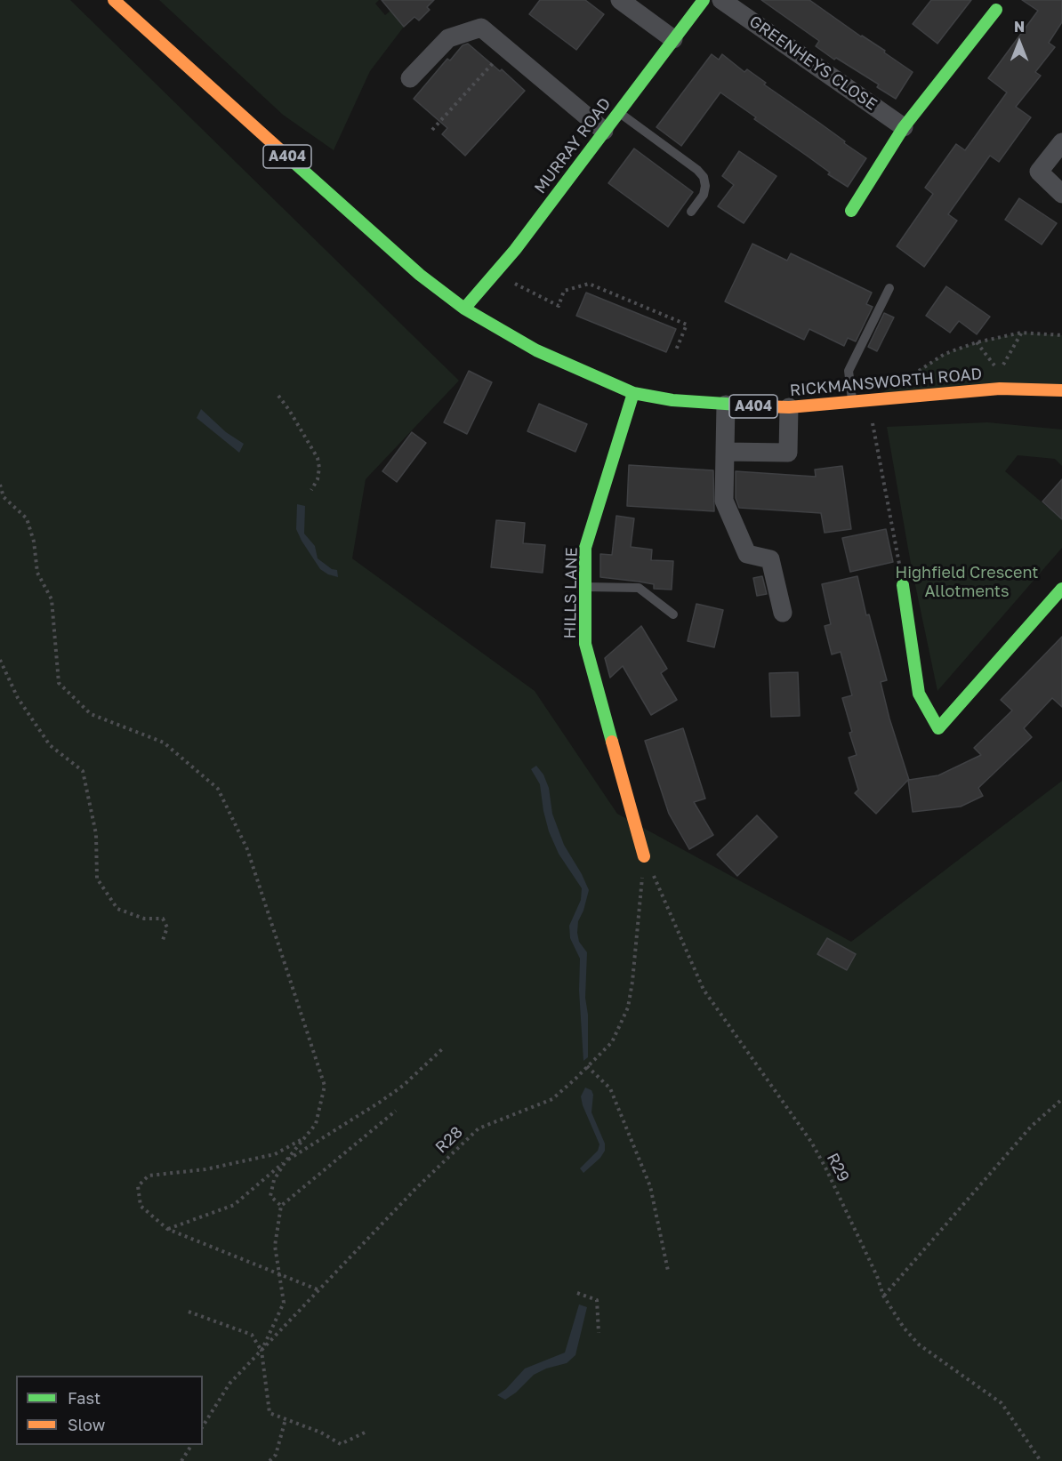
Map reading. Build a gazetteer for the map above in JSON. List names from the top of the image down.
{
  "streets": {
    "street": [
      "GREENHEYS CLOSE",
      "MURRAY ROAD",
      "A404",
      "RICKMANSWORTH ROAD",
      "HILLS LANE"
    ],
    "path": ["R28", "R29"]
  },
  "crossings": [
    ["MURRAY ROAD", "RICKMANSWORTH ROAD"],
    ["RICKMANSWORTH ROAD", "HILLS LANE"],
    ["HILLS LANE", "R28"],
    ["HILLS LANE", "R29"],
    ["R28", "R29"]
  ],
  "parks": ["Highfield Crescent Allotments"],
  "legend": ["Fast", "Slow"],
  "north": "top"
}
